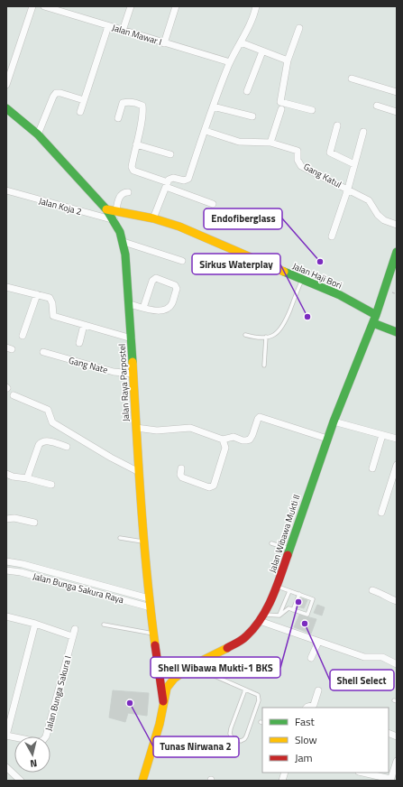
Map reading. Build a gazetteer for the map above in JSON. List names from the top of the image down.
{
  "streets": {
    "main road": ["Jalan Haji Bori", "Jalan Raya Parpostel", "Jalan Wibawa Mukti II"],
    "street": [
      "Jalan Mawar I",
      "Gang Katul",
      "Jalan Koja 2",
      "Gang Nate",
      "Jalan Bunga Sakura Raya",
      "Jalan Bunga Sakura I"
    ]
  },
  "crossings": [
    ["Jalan Koja 2", "Jalan Raya Parpostel"],
    ["Jalan Haji Bori", "Jalan Raya Parpostel"],
    ["Jalan Haji Bori", "Jalan Wibawa Mukti II"],
    ["Gang Nate", "Jalan Raya Parpostel"],
    ["Jalan Raya Parpostel", "Jalan Wibawa Mukti II"],
    ["Jalan Raya Parpostel", "Jalan Bunga Sakura Raya"]
  ],
  "places": [
    "Endofiberglass",
    "Sirkus Waterplay",
    "Shell Wibawa Mukti-1 BKS",
    "Shell Select",
    "Tunas Nirwana 2"
  ],
  "legend": ["Fast", "Slow", "Jam"],
  "north": "bottom"
}
